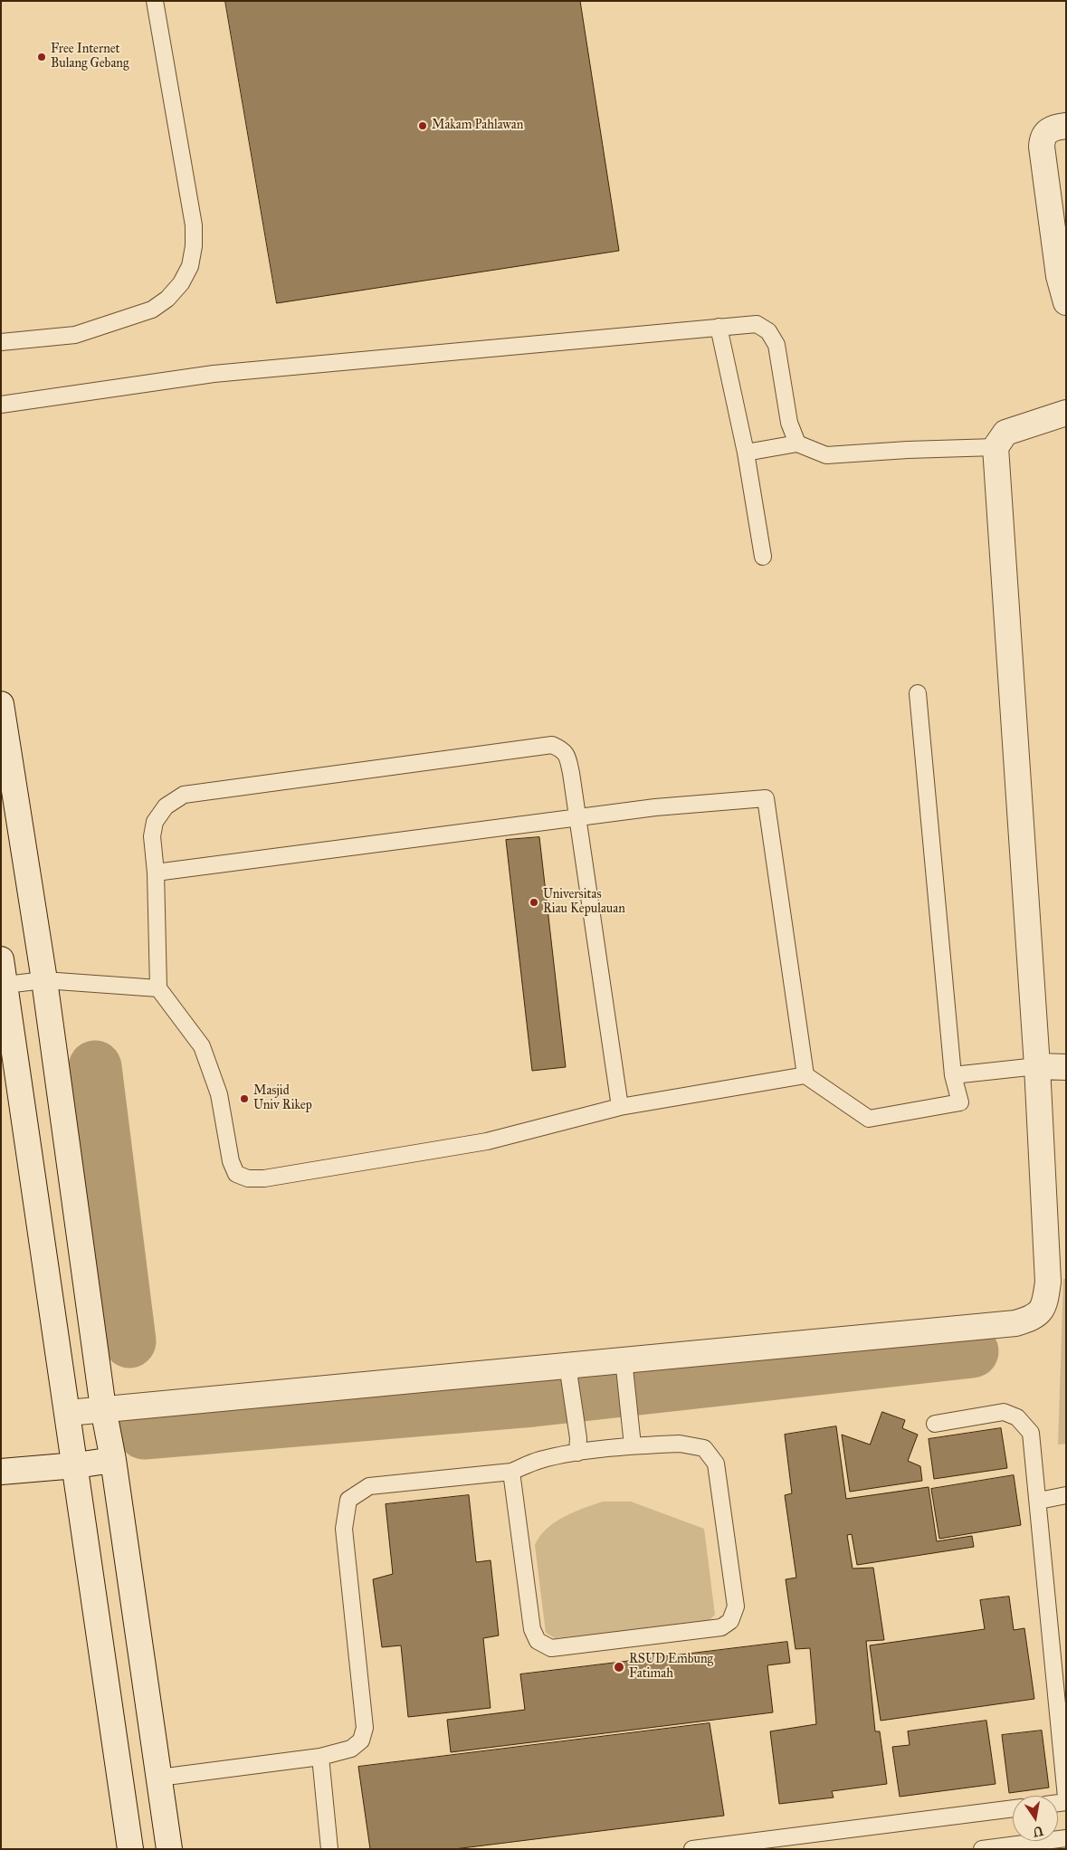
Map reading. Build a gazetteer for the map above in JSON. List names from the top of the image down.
{
  "places": [
    "Free Internet Bulang Gebang",
    "Makam Pahlawan",
    "Universitas Riau Kepulauan",
    "Masjid Univ Rikep",
    "RSUD Embung Fatimah"
  ],
  "north": "bottom"
}
